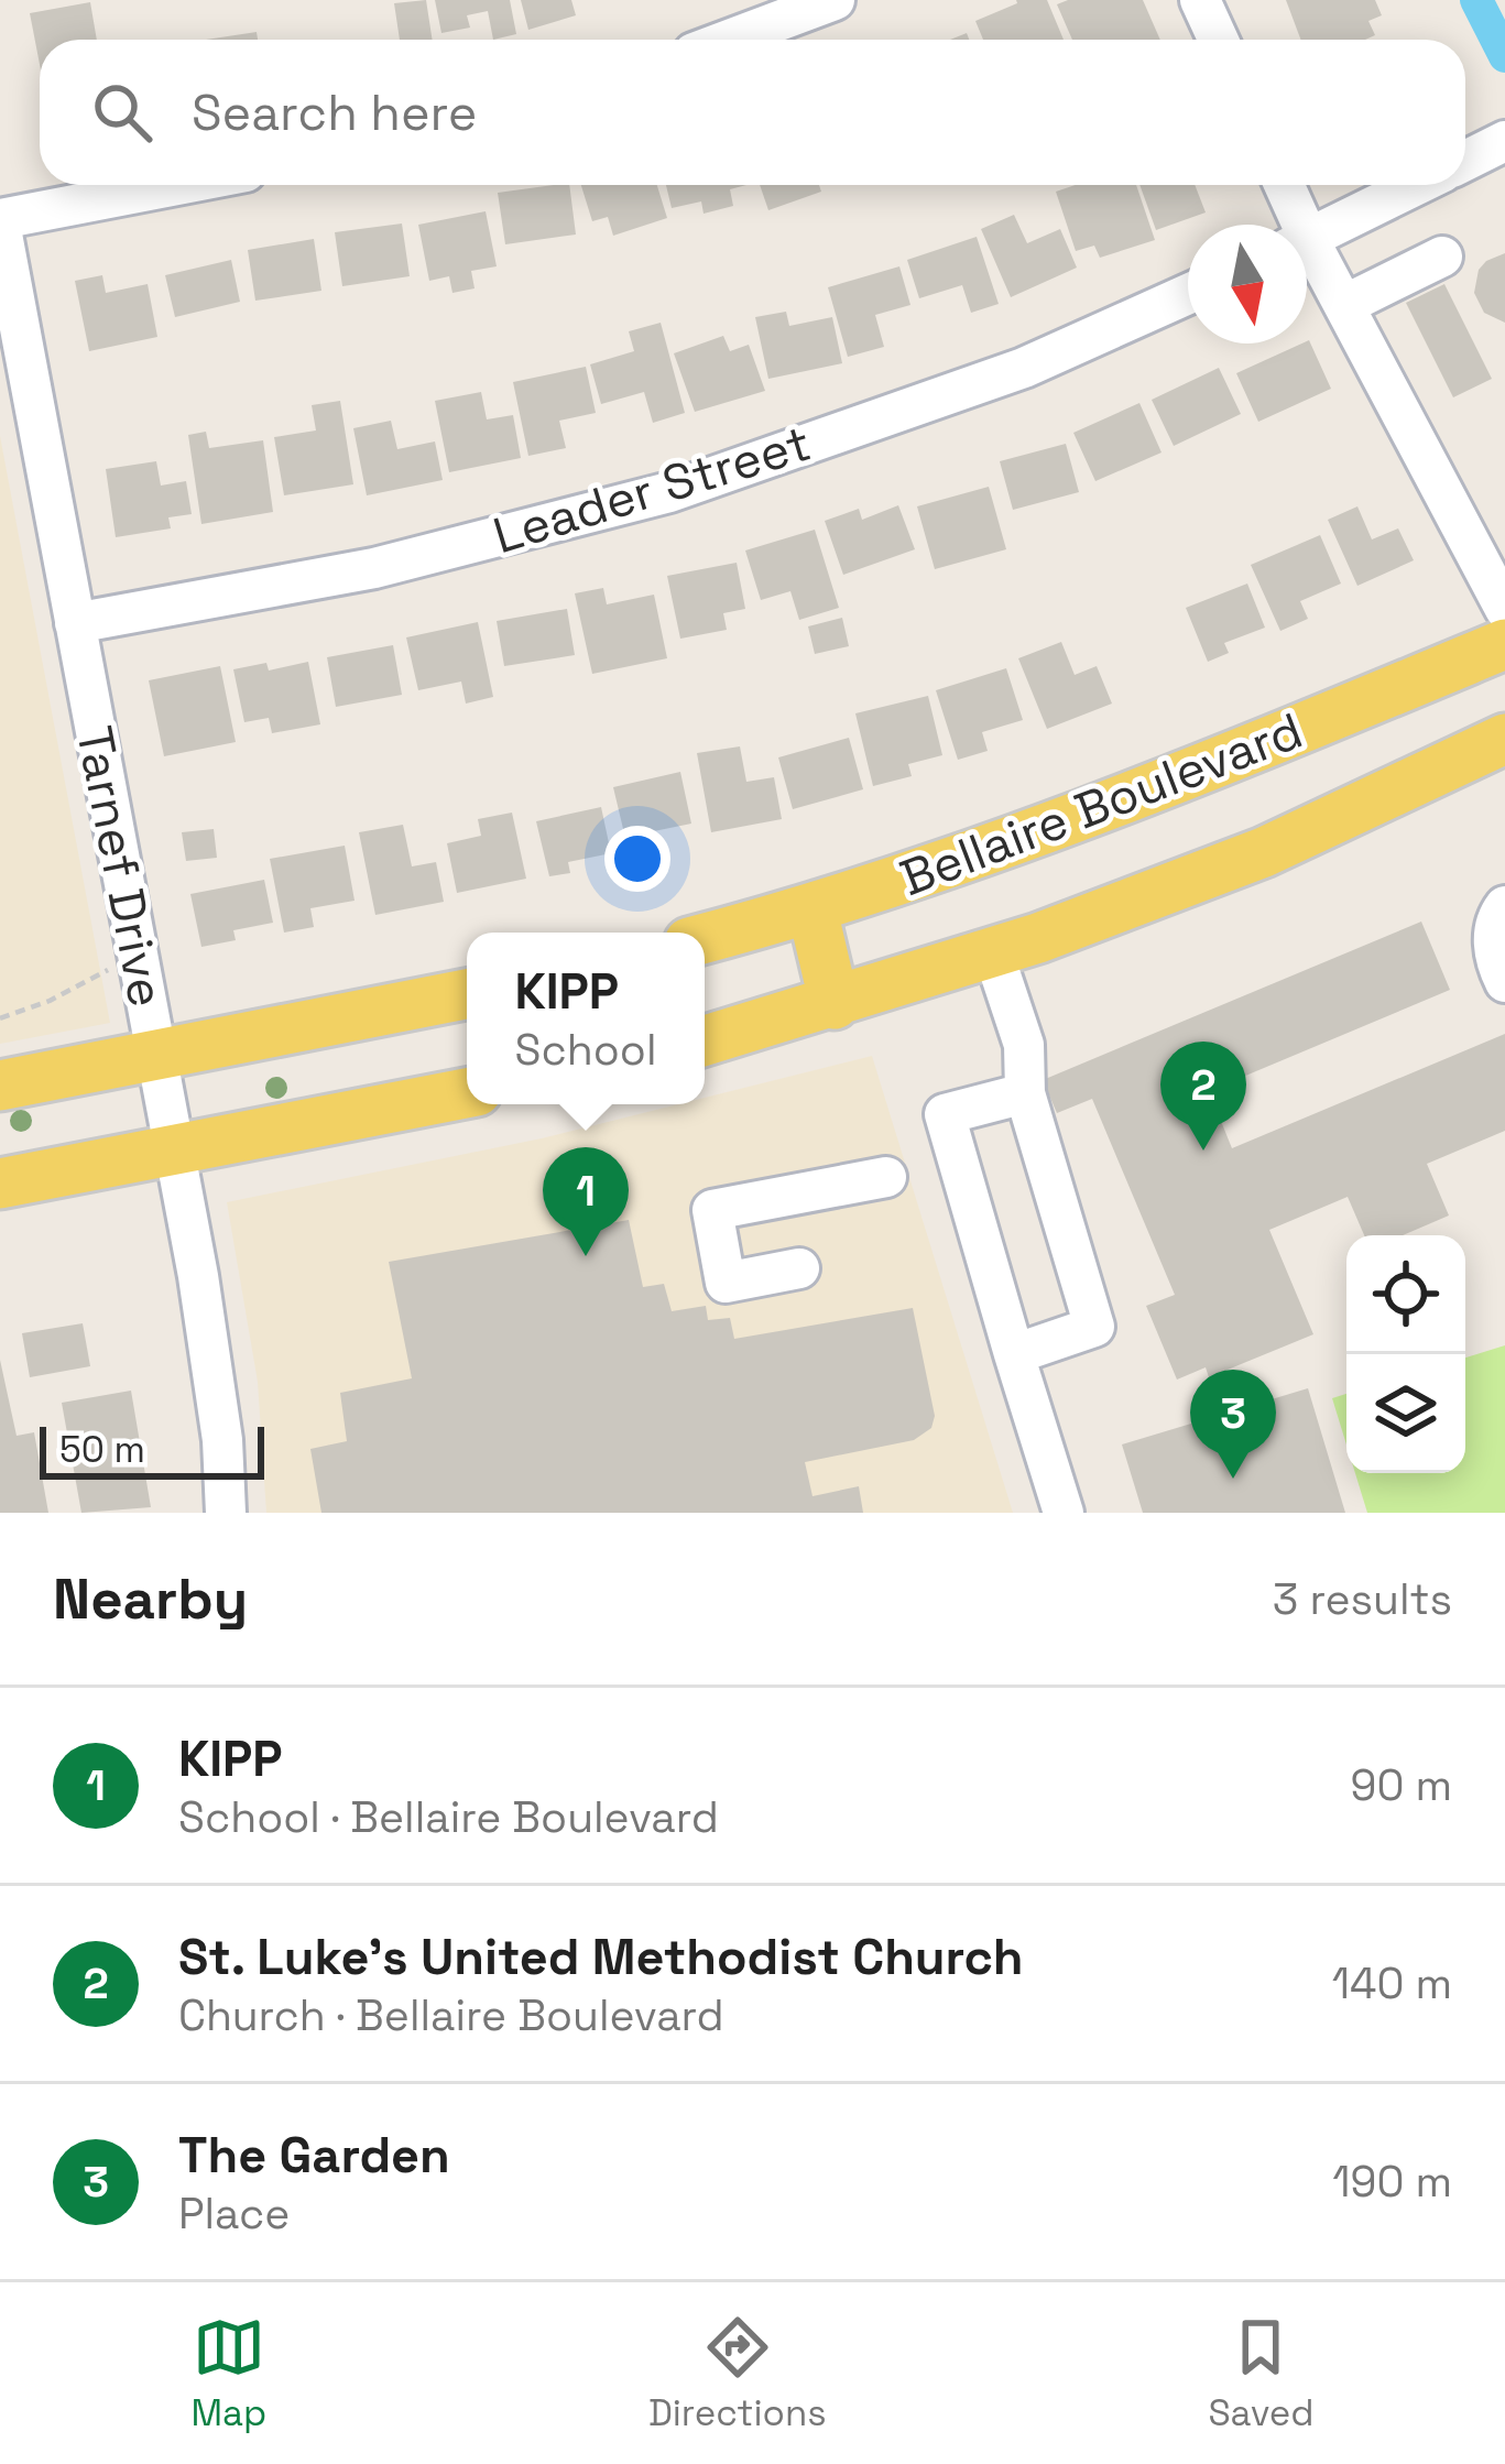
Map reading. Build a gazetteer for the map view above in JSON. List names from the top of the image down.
{
  "streets": {
    "main road": ["Bellaire Boulevard"],
    "street": ["Leader Street", "Tarnef Drive"]
  },
  "crossings": [
    ["Leader Street", "Tarnef Drive"]
  ],
  "scale_bar": "50 m",
  "north": "bottom",
  "page": {
    "search": "Search here",
    "popup": ["KIPP", "School"],
    "pins": ["2", "1", "3"],
    "scale": "50 m",
    "heading": ["Nearby", "3 results"],
    "list": [
      {
        "mark": "1",
        "name": "KIPP",
        "note": "School · Bellaire Boulevard",
        "value": "90 m"
      },
      {
        "mark": "2",
        "name": "St. Luke’s United Methodist Church",
        "note": "Church · Bellaire Boulevard",
        "value": "140 m"
      },
      {
        "mark": "3",
        "name": "The Garden",
        "note": "Place",
        "value": "190 m"
      }
    ],
    "nav": ["Map", "Directions", "Saved"]
  }
}
